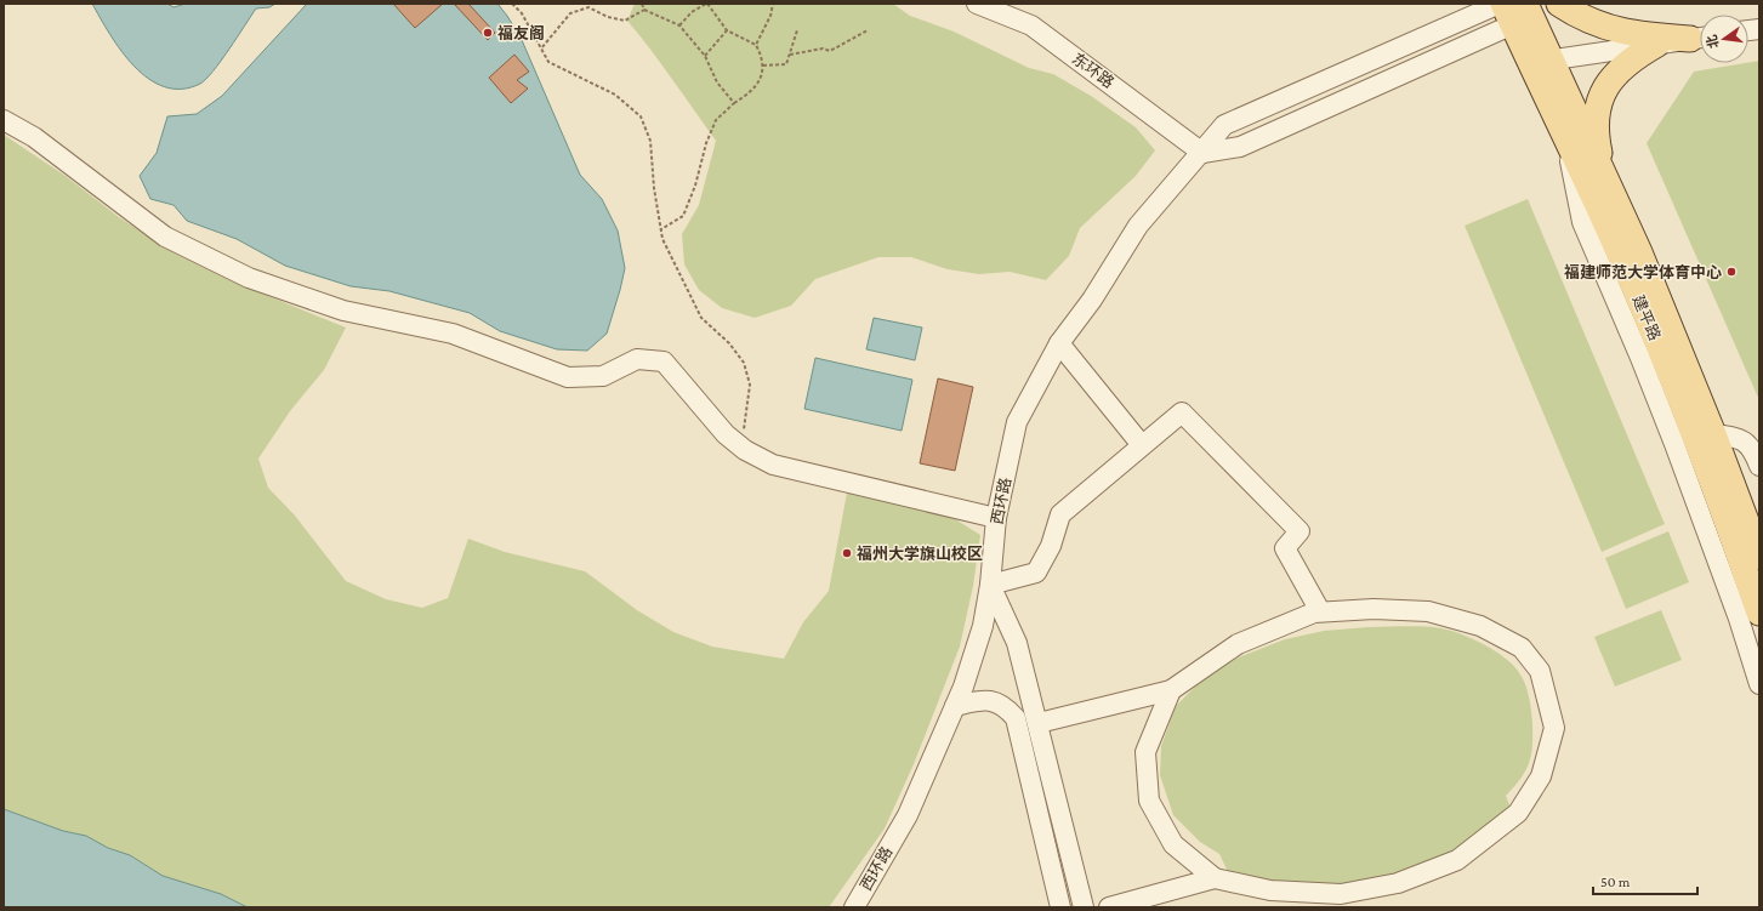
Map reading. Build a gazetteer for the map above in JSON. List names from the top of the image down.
{
  "streets": {
    "main road": ["建平路"],
    "street": ["东环路", "西环路"]
  },
  "crossings": [
    ["东环路", "西环路"],
    ["建平路", "西环路"]
  ],
  "places": ["福友阁", "福建师范大学体育中心", "福州大学旗山校区"],
  "scale_bar": "50 m",
  "north": "left"
}
